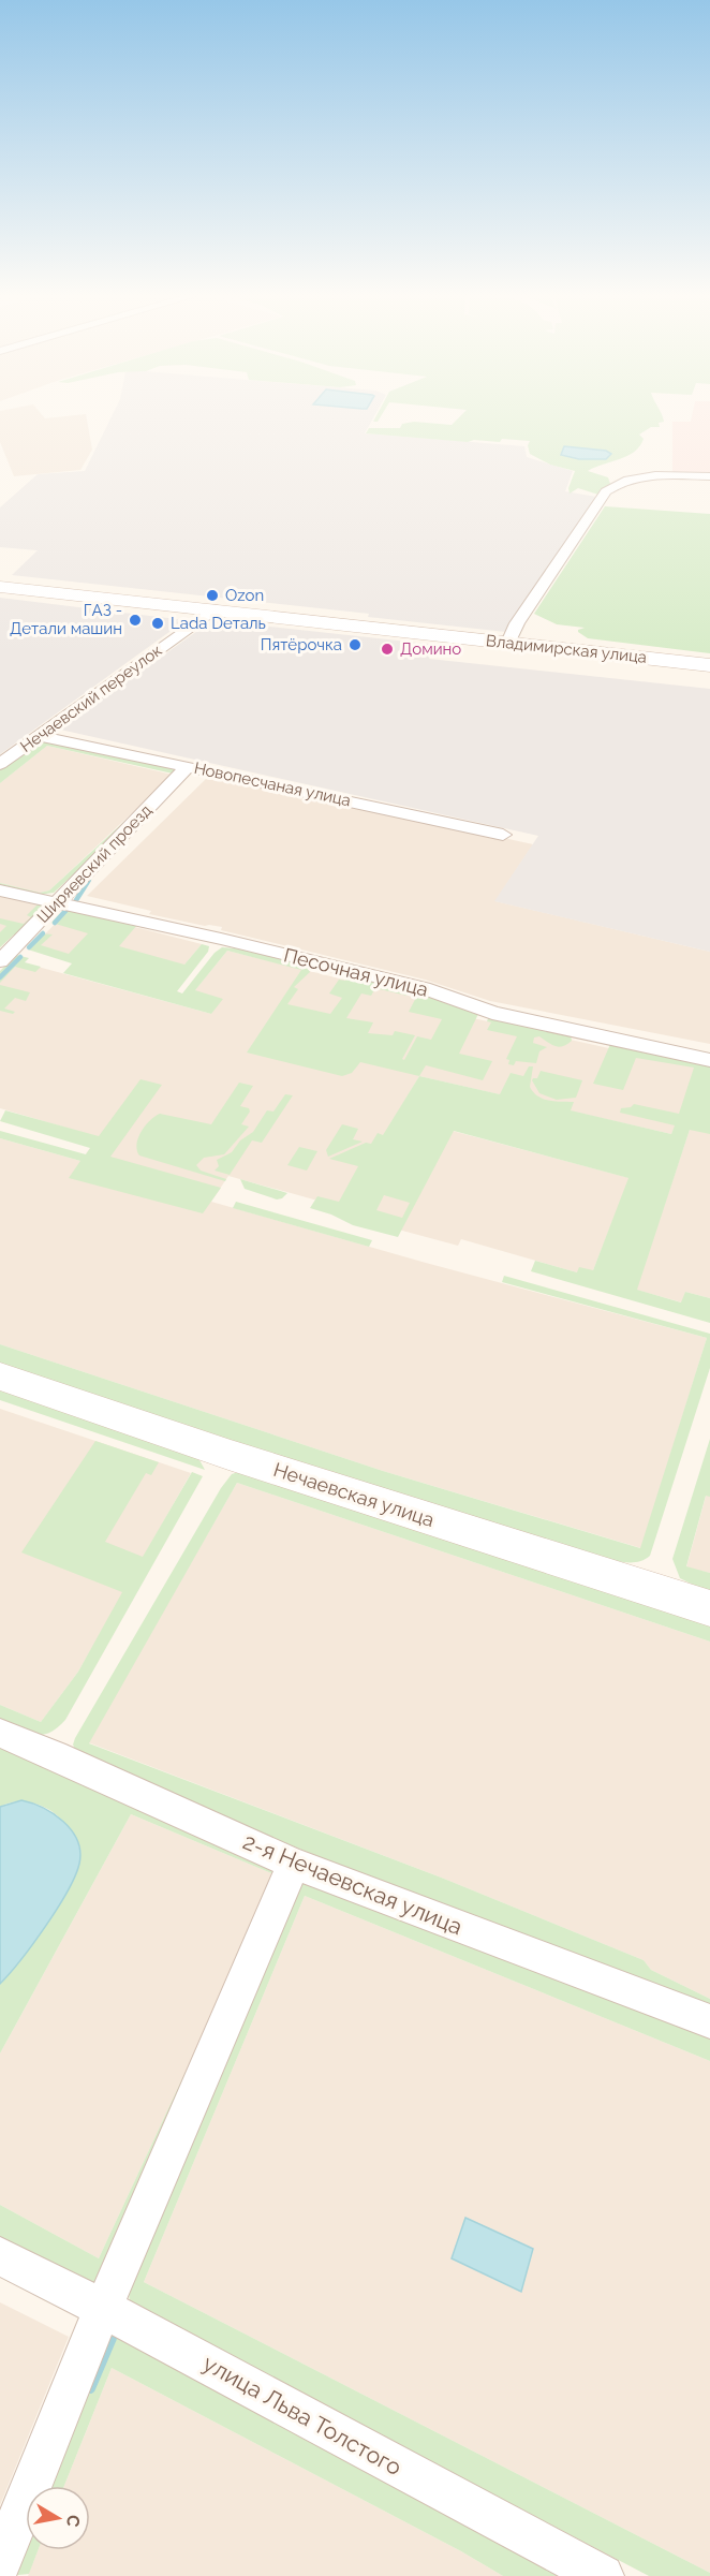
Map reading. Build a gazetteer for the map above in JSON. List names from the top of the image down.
{
  "streets": {
    "street": [
      "Владимирская улица",
      "Нечаевский переулок",
      "Новопесчаная улица",
      "Ширяевский проезд",
      "Песочная улица",
      "Нечаевская улица",
      "2-я Нечаевская улица",
      "улица Льва Толстого"
    ]
  },
  "crossings": [
    ["Владимирская улица", "Нечаевский переулок"],
    ["Нечаевский переулок", "Новопесчаная улица"],
    ["Новопесчаная улица", "Ширяевский проезд"],
    ["Ширяевский проезд", "Песочная улица"]
  ],
  "places": [
    "Ozon",
    "ГАЗ - Детали машин",
    "Lada Dеталь",
    "Пятёрочка",
    "Домино"
  ],
  "north": "right"
}
